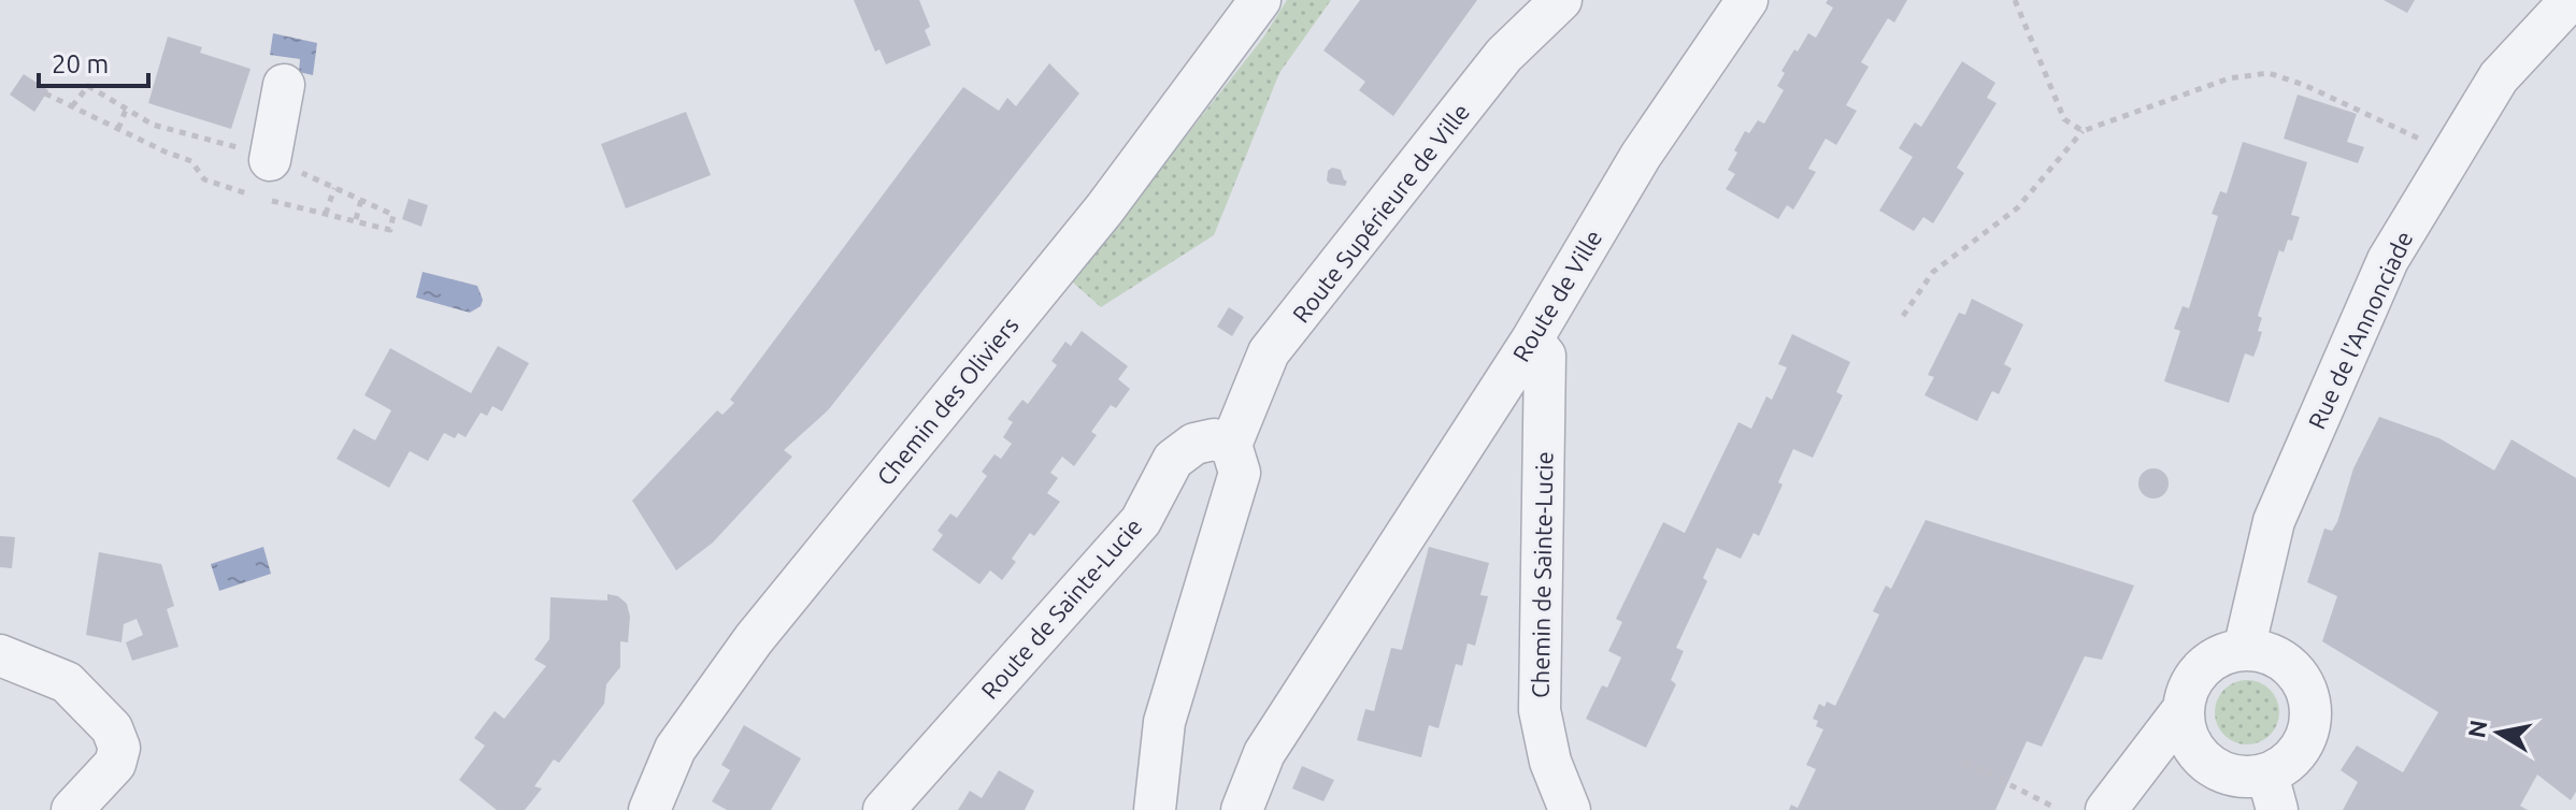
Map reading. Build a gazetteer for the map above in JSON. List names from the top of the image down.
{
  "streets": {
    "street": [
      "Route Supérieure de Ville",
      "Route de Ville",
      "Rue de l'Annonciade",
      "Chemin des Oliviers",
      "Chemin de Sainte-Lucie",
      "Route de Sainte-Lucie"
    ]
  },
  "crossings": [
    ["Route Supérieure de Ville", "Route de Sainte-Lucie"],
    ["Route de Ville", "Chemin de Sainte-Lucie"]
  ],
  "scale_bar": "20 m",
  "north": "left"
}
